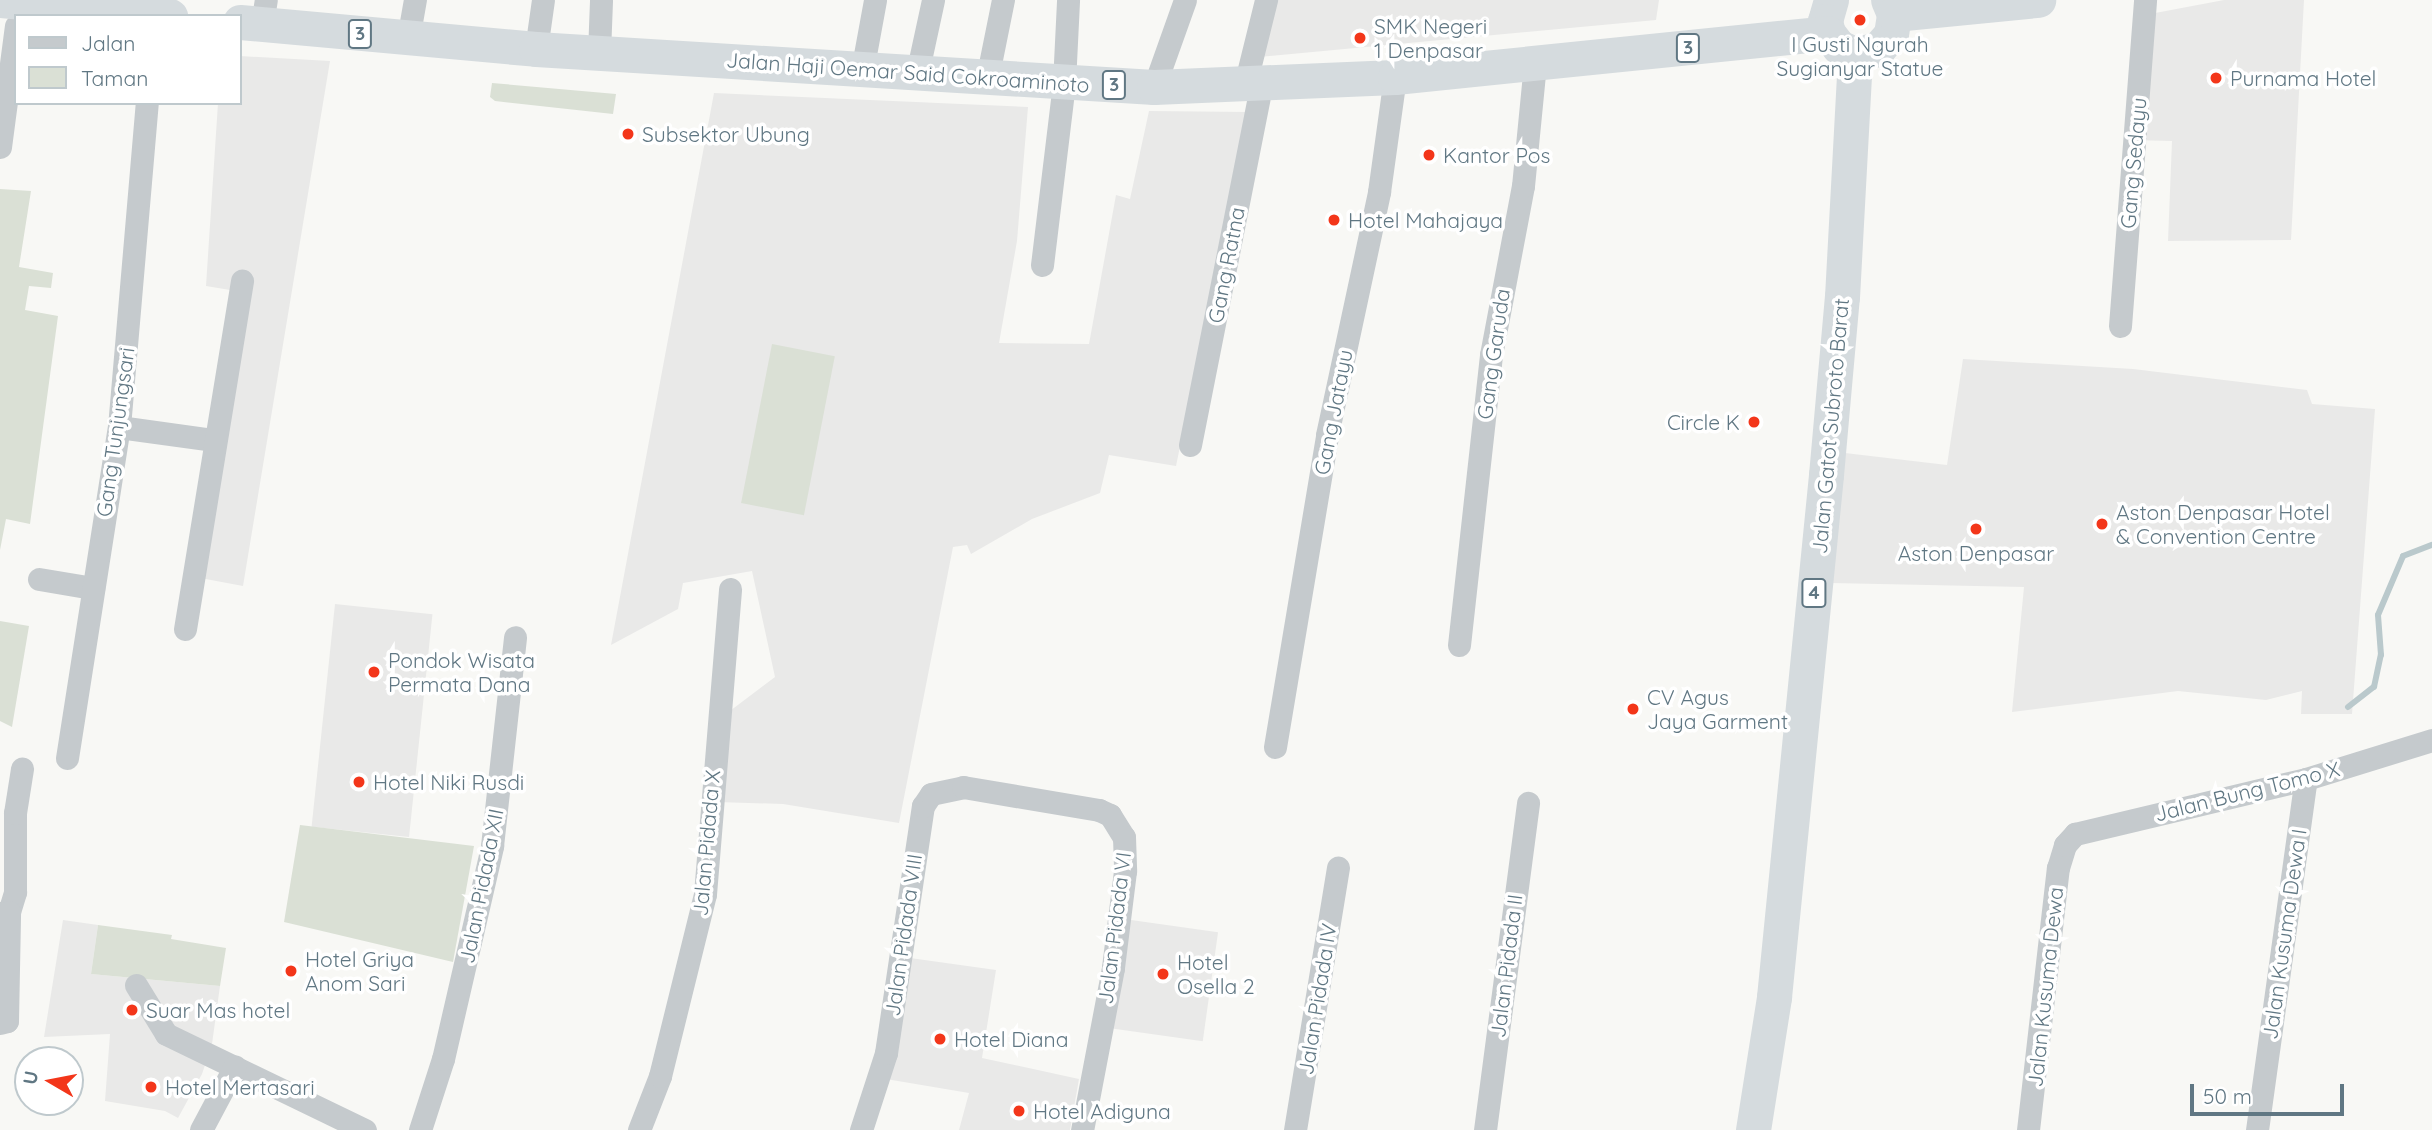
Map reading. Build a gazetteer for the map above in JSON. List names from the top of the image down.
{
  "streets": {
    "highway": [
      "3",
      "Jalan Haji Oemar Said Cokroaminoto",
      "Jalan Gatot Subroto Barat",
      "4"
    ],
    "street": [
      "Gang Sedayu",
      "Gang Ratna",
      "Gang Garuda",
      "Gang Jatayu",
      "Gang Tunjungsari",
      "Jalan Bung Tomo X",
      "Jalan Pidada X",
      "Jalan Pidada XII",
      "Jalan Pidada VI",
      "Jalan Kusuma Dewa I",
      "Jalan Pidada VIII",
      "Jalan Pidada II",
      "Jalan Kusuma Dewa",
      "Jalan Pidada IV"
    ]
  },
  "crossings": [
    ["3", "Jalan Haji Oemar Said Cokroaminoto"],
    ["3", "Jalan Gatot Subroto Barat"],
    ["Jalan Haji Oemar Said Cokroaminoto", "Gang Ratna"],
    ["Jalan Haji Oemar Said Cokroaminoto", "Gang Garuda"],
    ["Jalan Haji Oemar Said Cokroaminoto", "Gang Jatayu"],
    ["Jalan Haji Oemar Said Cokroaminoto", "Jalan Gatot Subroto Barat"],
    ["Jalan Bung Tomo X", "Jalan Kusuma Dewa I"],
    ["Jalan Bung Tomo X", "Jalan Kusuma Dewa"],
    ["Jalan Pidada VI", "Jalan Pidada VIII"]
  ],
  "places": [
    "I Gusti Ngurah Sugianyar Statue",
    "SMK Negeri 1 Denpasar",
    "Purnama Hotel",
    "Subsektor Ubung",
    "Kantor Pos",
    "Hotel Mahajaya",
    "Circle K",
    "Aston Denpasar Hotel & Convention Centre",
    "Aston Denpasar",
    "Pondok Wisata Permata Dana",
    "CV Agus Jaya Garment",
    "Hotel Niki Rusdi",
    "Hotel Griya Anom Sari",
    "Hotel Osella 2",
    "Suar Mas hotel",
    "Hotel Diana",
    "Hotel Mertasari",
    "Hotel Adiguna"
  ],
  "legend": ["Jalan", "Taman"],
  "scale_bar": "50 m",
  "north": "left"
}
